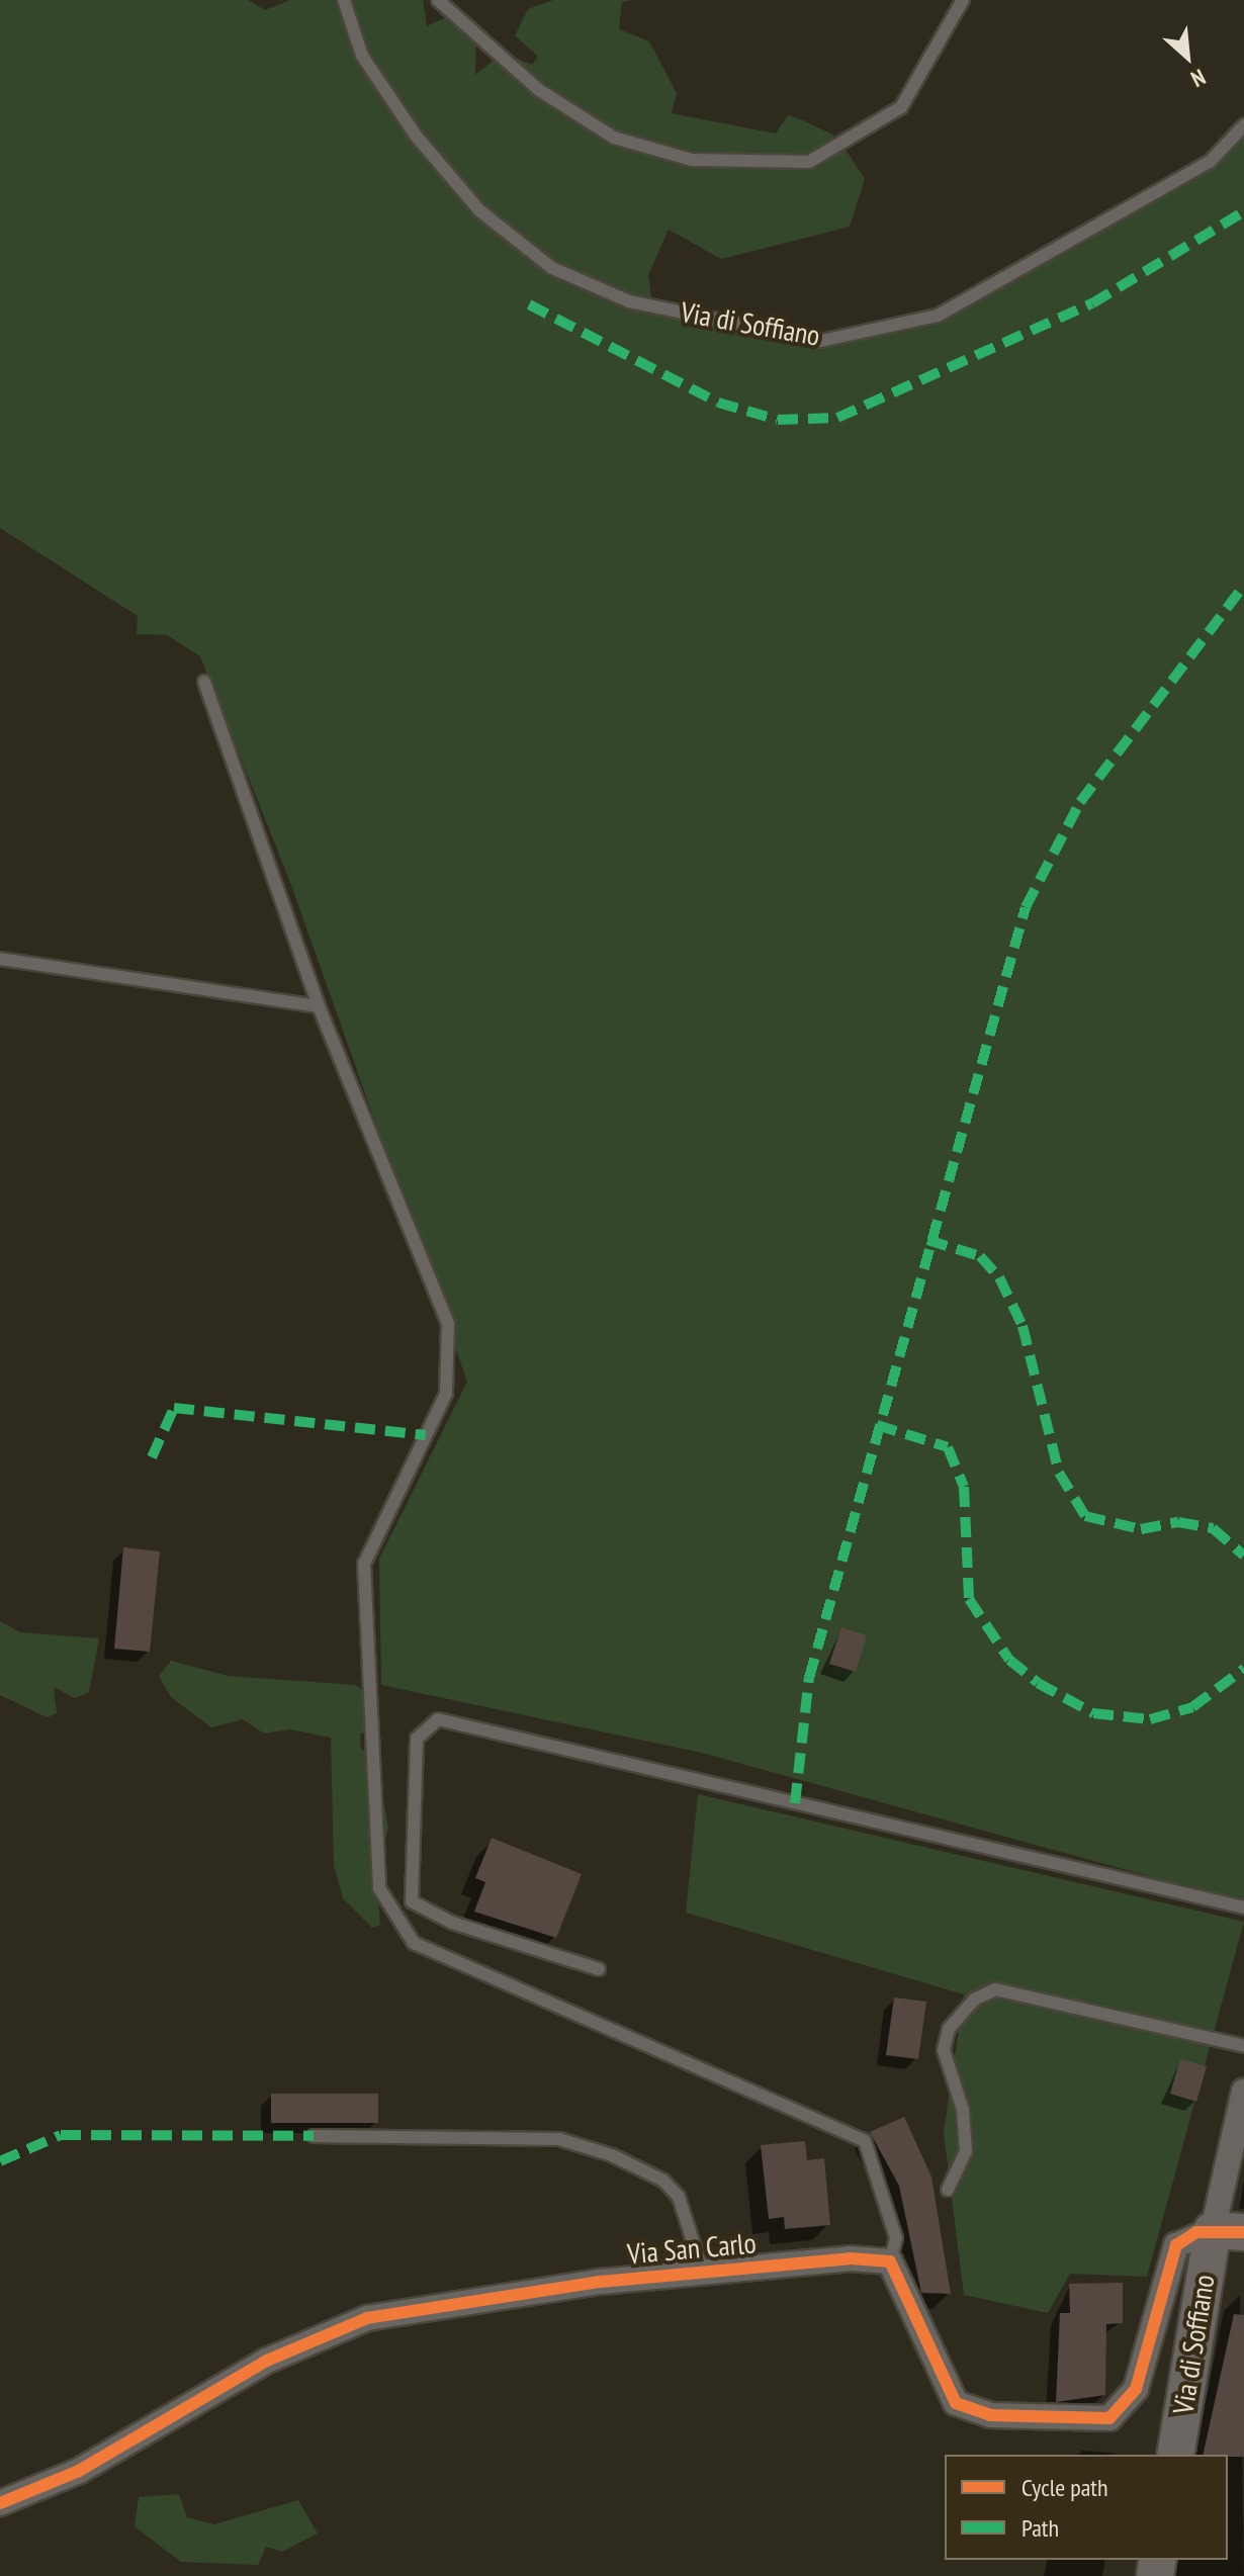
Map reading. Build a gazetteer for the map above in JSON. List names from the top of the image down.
{
  "streets": {
    "street": ["Via di Soffiano", "Via San Carlo"]
  },
  "legend": ["Cycle path", "Path"],
  "north": "bottom right"
}
